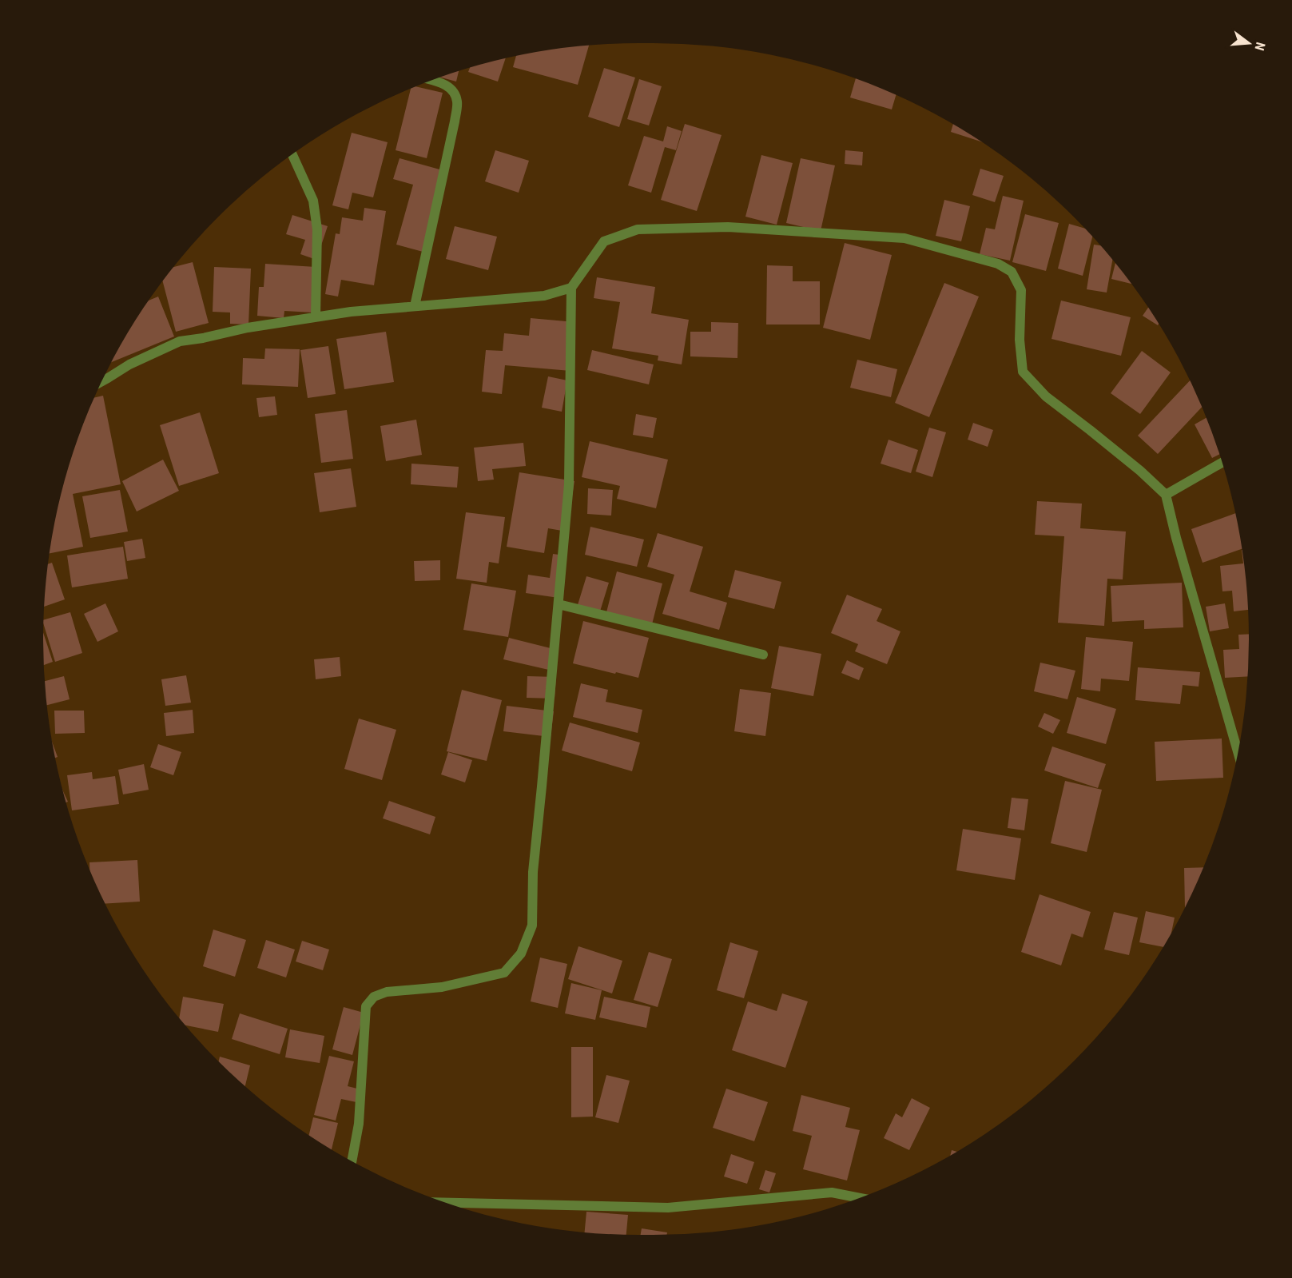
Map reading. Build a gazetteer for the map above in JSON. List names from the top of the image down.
{
  "north": "right"
}
